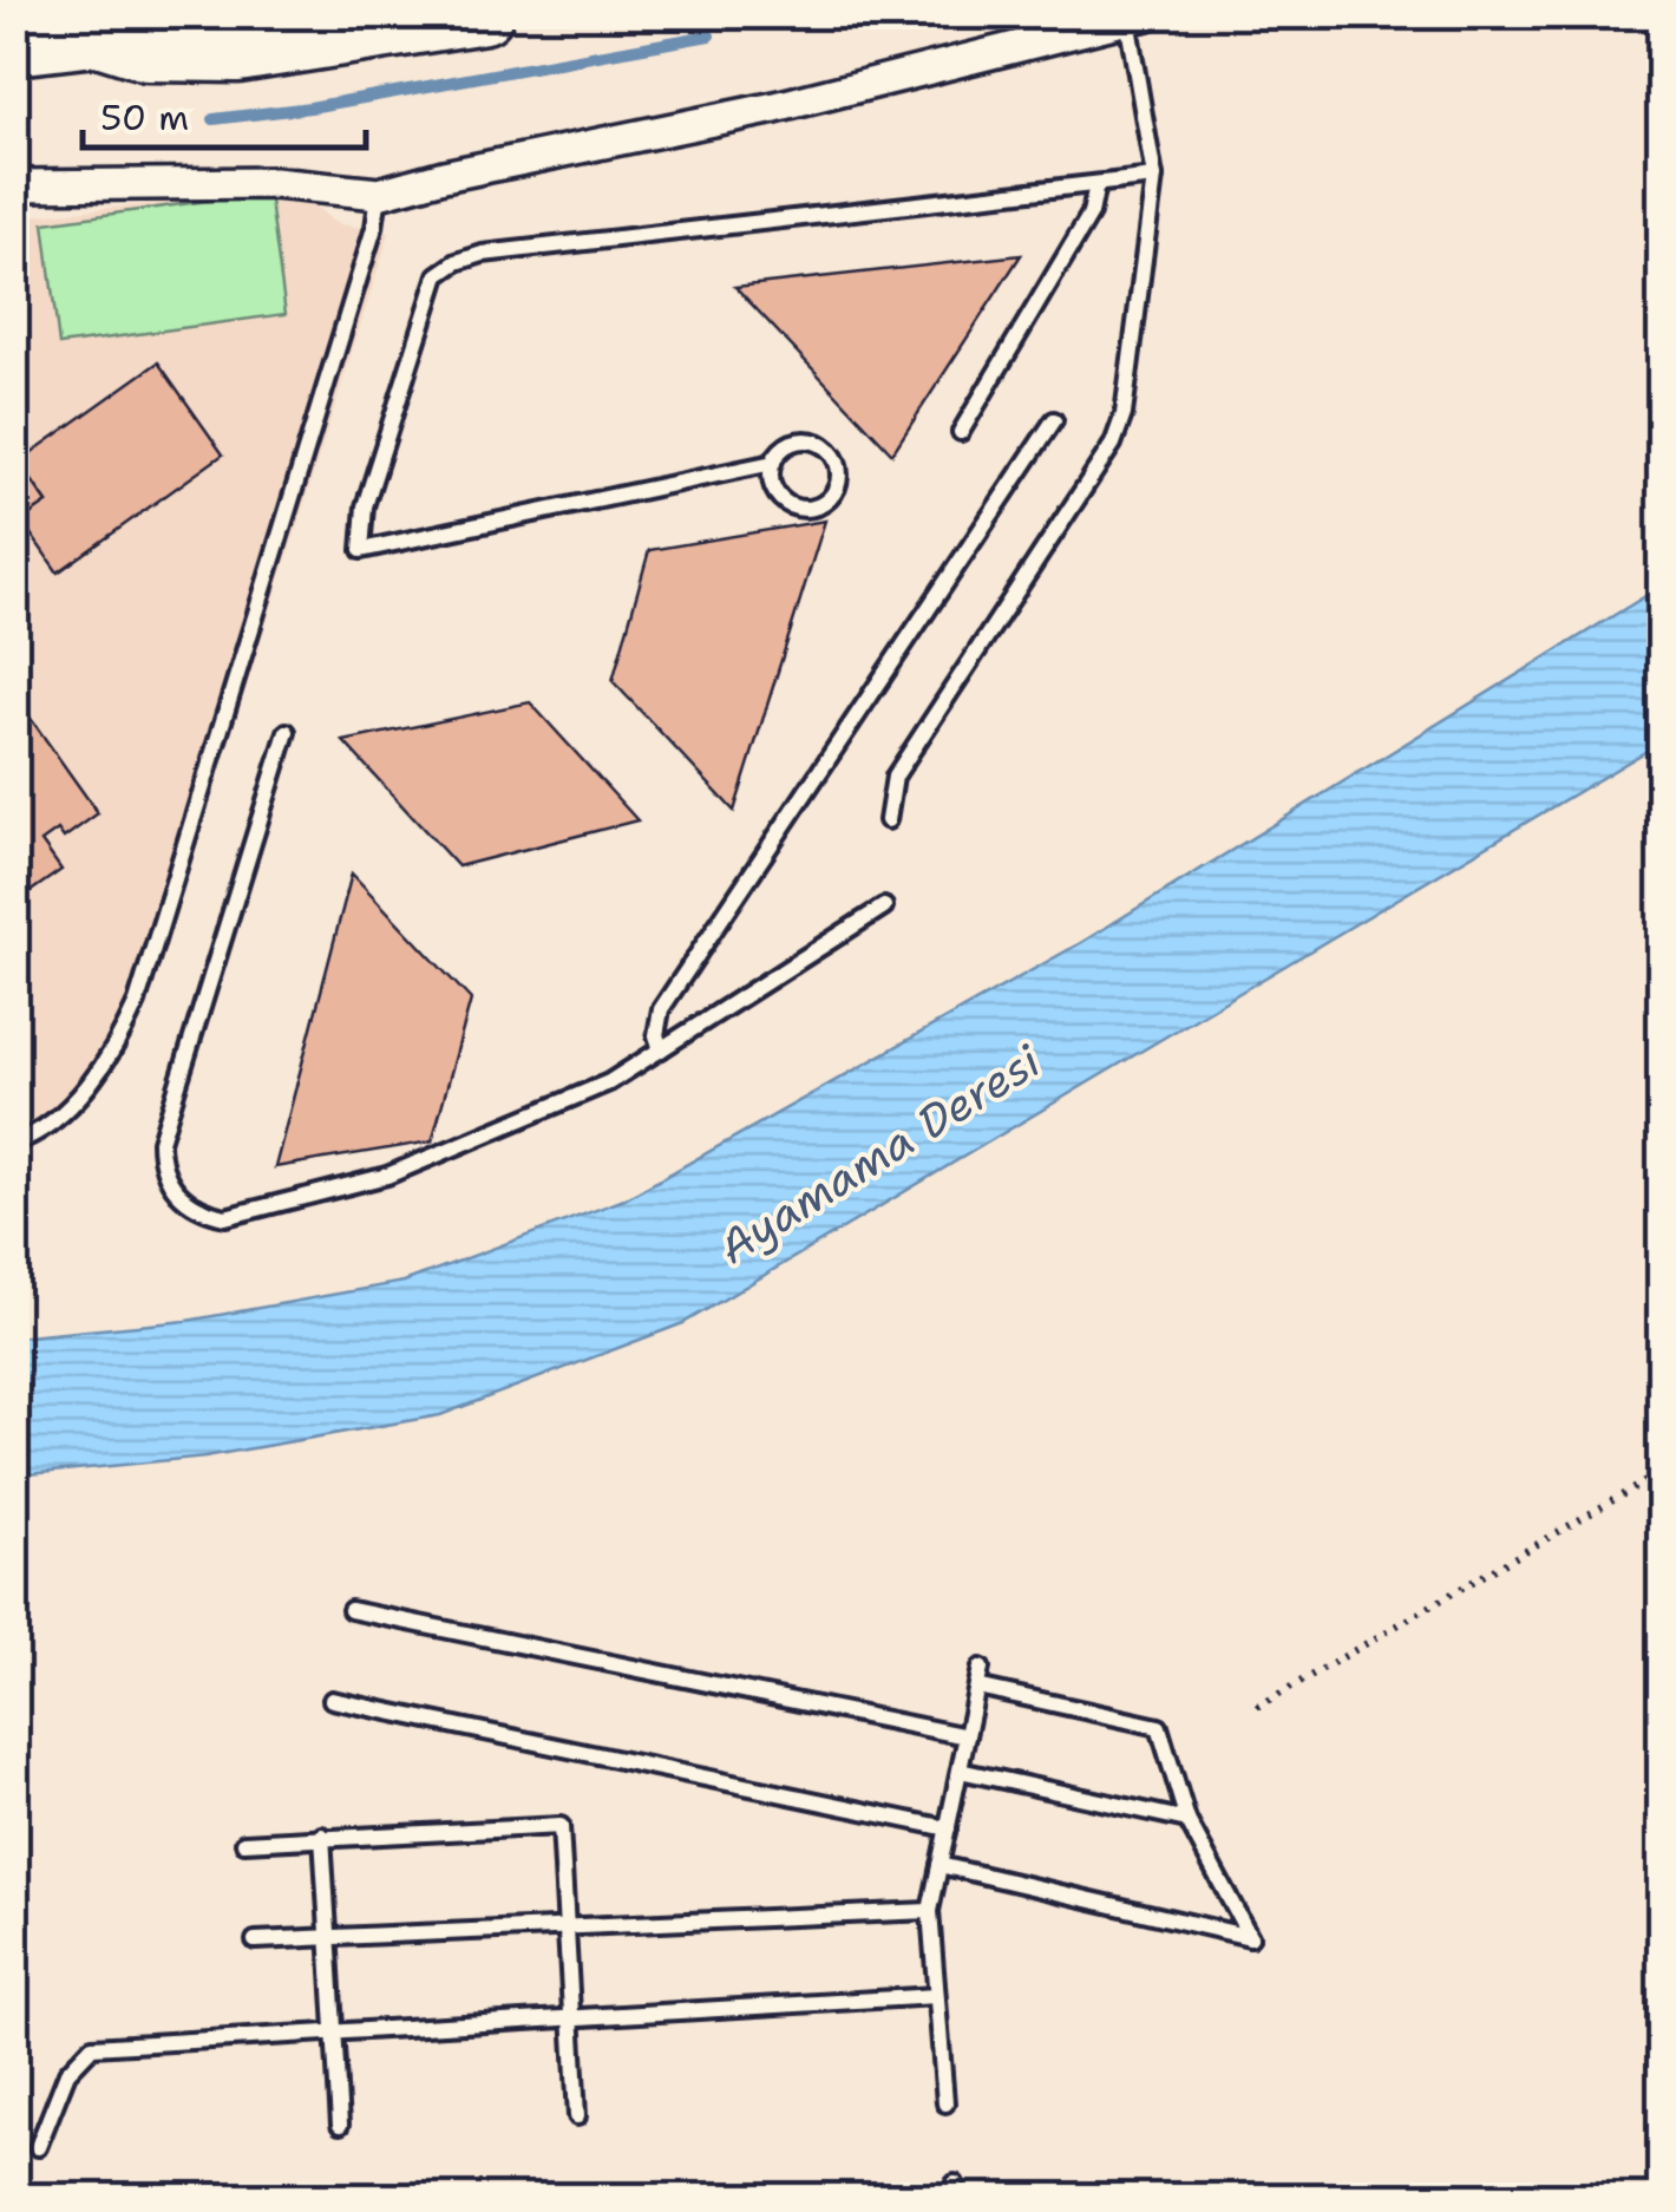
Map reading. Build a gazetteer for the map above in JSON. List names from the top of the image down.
{
  "water": ["Ayamama Deresi"],
  "scale_bar": "50 m"
}
